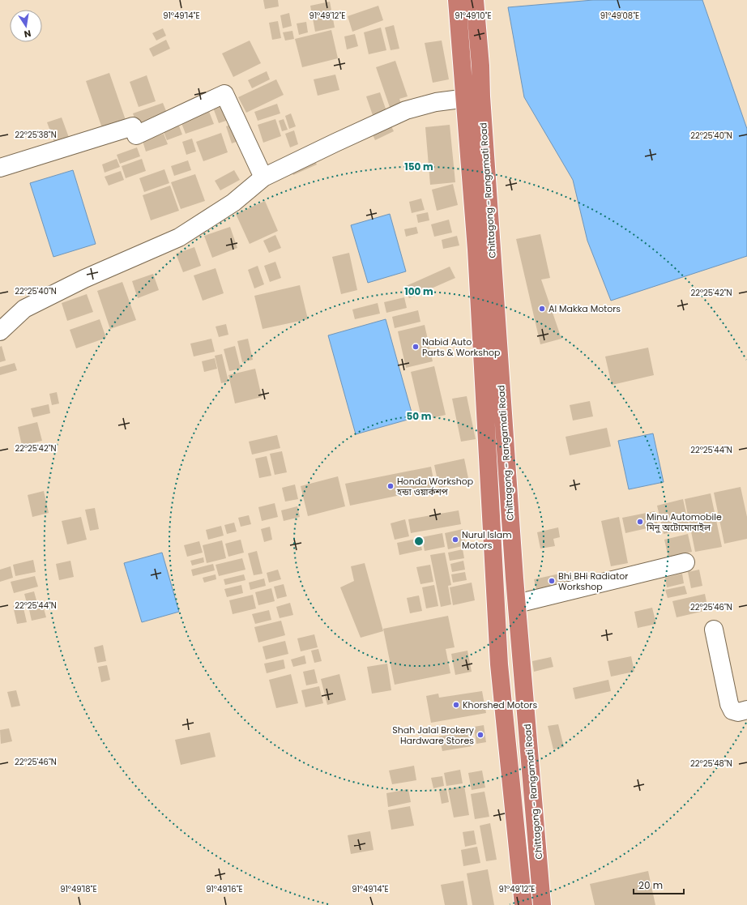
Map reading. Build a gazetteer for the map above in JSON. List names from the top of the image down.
{
  "streets": {
    "highway": ["Chittagong - Rangamati Road"]
  },
  "places": [
    "Al Makka Motors",
    "Nabid Auto Parts & Workshop",
    "Honda Workshop হন্ডা ওয়ার্কশপ",
    "Minu Automobile মিনু অটোমোবাইল",
    "Nurul Islam Motors",
    "Bhi BHi Radiator Workshop",
    "Khorshed Motors",
    "Shah Jalal Brokery Hardware Stores"
  ],
  "scale_bar": "20 m",
  "north": "bottom",
  "coordinates": [
    "91°49'14\"E",
    "91°49'12\"E",
    "91°49'10\"E",
    "91°49'08\"E",
    "22°25'38\"N",
    "22°25'40\"N",
    "22°25'42\"N",
    "22°25'44\"N",
    "22°25'46\"N",
    "22°25'48\"N",
    "91°49'18\"E",
    "91°49'16\"E"
  ],
  "rings": ["150 m", "100 m", "50 m"]
}
